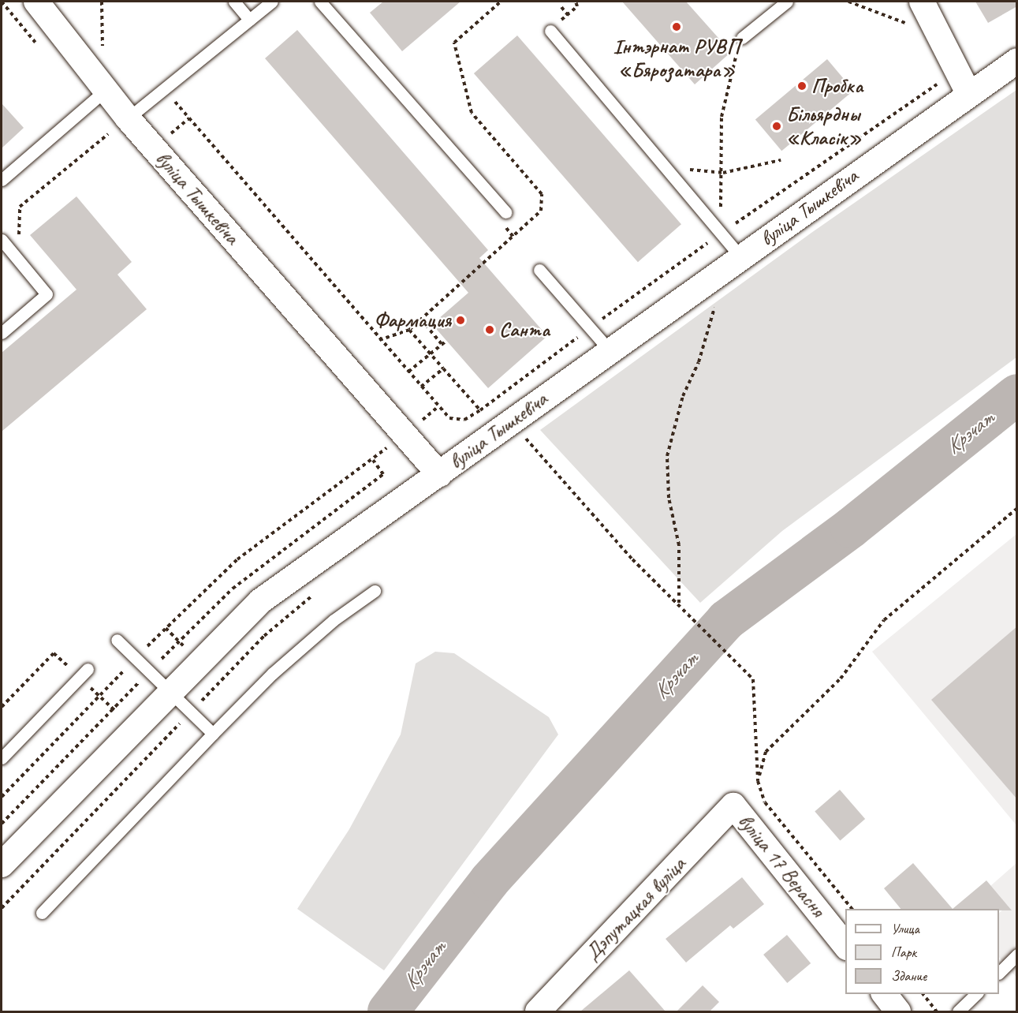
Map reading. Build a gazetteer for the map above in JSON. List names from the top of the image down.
{
  "streets": {
    "street": ["вуліца Тышкевіча", "вуліца 17 Верасня", "Дэпутацкая вуліца"]
  },
  "crossings": [
    ["вуліца 17 Верасня", "Дэпутацкая вуліца"]
  ],
  "water": ["Крэчат"],
  "places": [
    "Інтэрнат РУВП «Бярозатара»",
    "Пробка",
    "Більярдны «Класік»",
    "Фармация",
    "Санта"
  ],
  "legend": ["Улица", "Парк", "Здание"]
}
